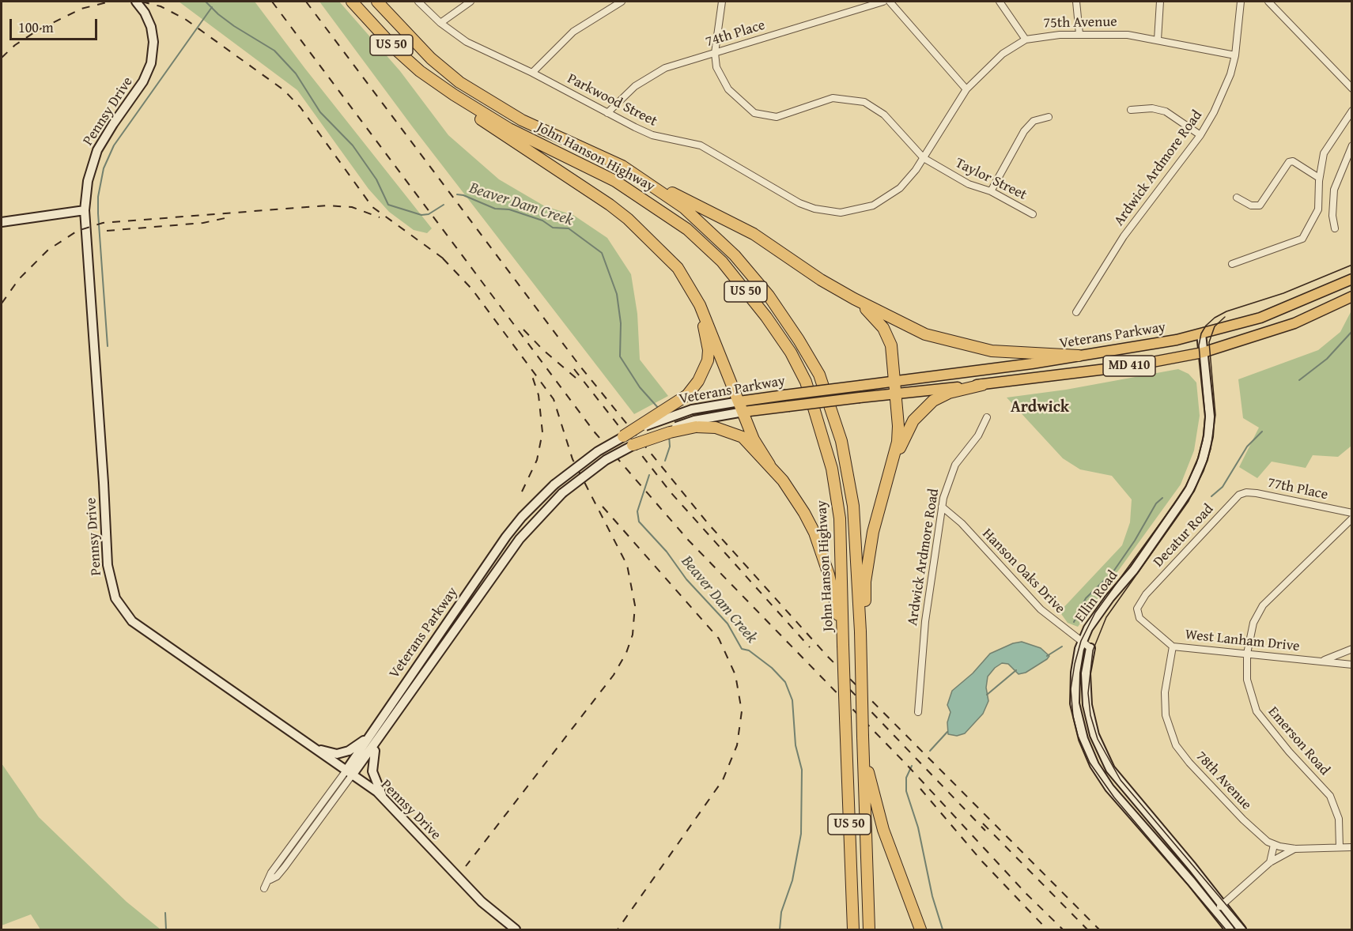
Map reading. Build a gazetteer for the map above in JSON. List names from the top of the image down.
{
  "streets": {
    "highway": ["US 50", "John Hanson Highway"],
    "main road": [
      "Pennsy Drive",
      "Veterans Parkway",
      "MD 410",
      "Ellin Road"
    ],
    "street": [
      "75th Avenue",
      "74th Place",
      "Parkwood Street",
      "Ardwick Ardmore Road",
      "Taylor Street",
      "77th Place",
      "Decatur Road",
      "Hanson Oaks Drive",
      "West Lanham Drive",
      "Emerson Road",
      "78th Avenue"
    ]
  },
  "crossings": [
    ["75th Avenue", "Parkwood Street"],
    ["75th Avenue", "Ardwick Ardmore Road"],
    ["75th Avenue", "Taylor Street"],
    ["74th Place", "Parkwood Street"],
    ["74th Place", "Taylor Street"],
    ["Parkwood Street", "Taylor Street"],
    ["Pennsy Drive", "Veterans Parkway"],
    ["Ardwick Ardmore Road", "Hanson Oaks Drive"],
    ["Veterans Parkway", "Ellin Road"],
    ["77th Place", "Decatur Road"],
    ["Decatur Road", "West Lanham Drive"],
    ["Hanson Oaks Drive", "Ellin Road"],
    ["West Lanham Drive", "Emerson Road"],
    ["West Lanham Drive", "78th Avenue"],
    ["Emerson Road", "78th Avenue"]
  ],
  "districts": ["Ardwick"],
  "water": ["Beaver Dam Creek"],
  "scale_bar": "100 m"
}
